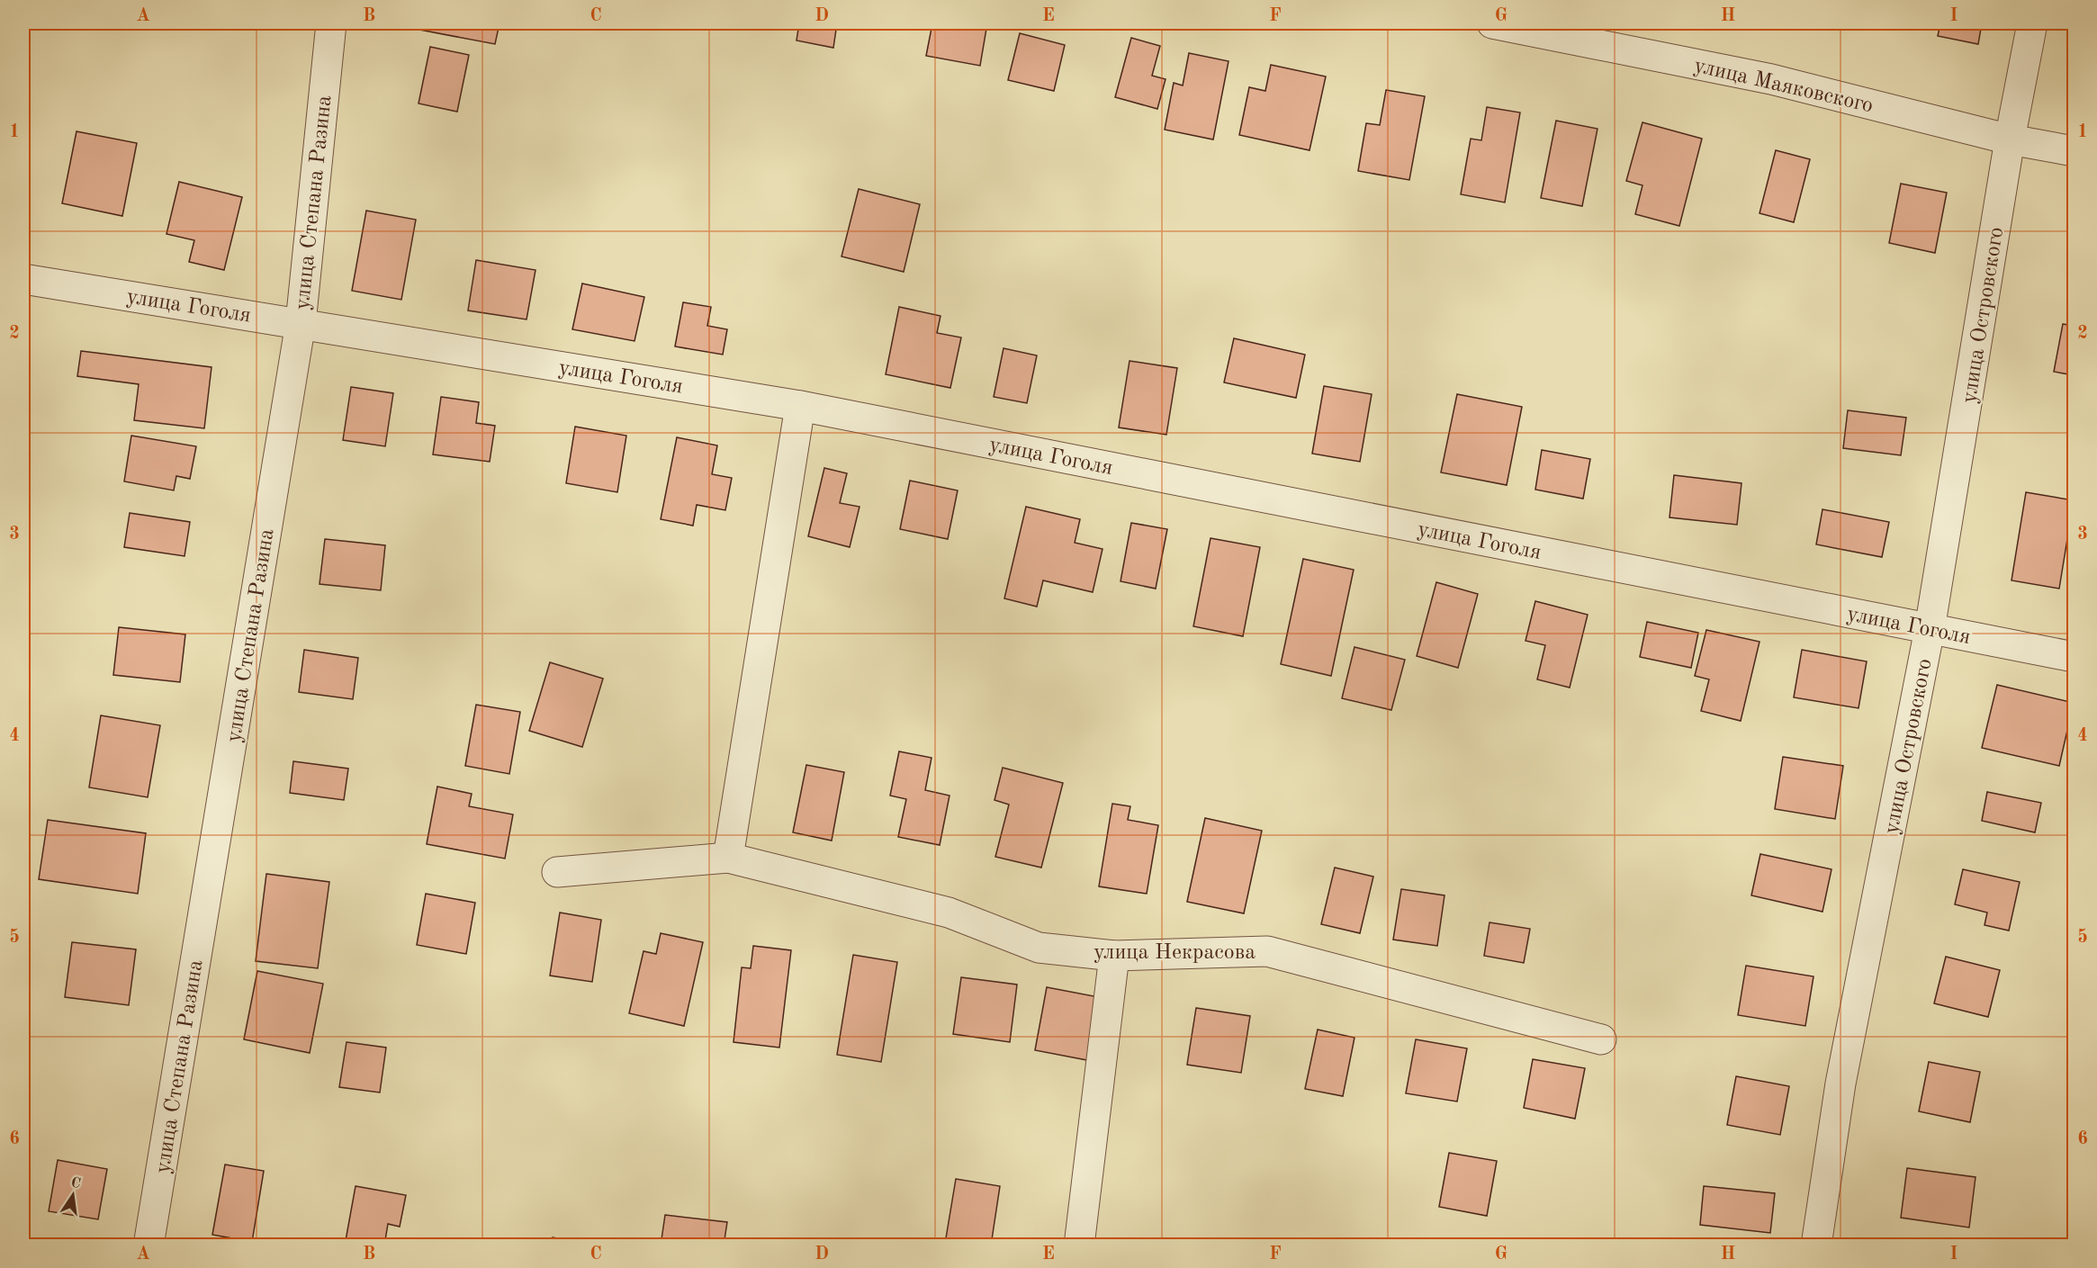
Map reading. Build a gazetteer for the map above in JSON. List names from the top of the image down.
{
  "streets": {
    "street": [
      "улица Маяковского",
      "улица Степана Разина",
      "улица Гоголя",
      "улица Островского",
      "улица Некрасова"
    ]
  },
  "crossings": [
    ["улица Маяковского", "улица Островского"],
    ["улица Степана Разина", "улица Гоголя"],
    ["улица Гоголя", "улица Островского"]
  ],
  "north": "top",
  "grid": {
    "columns": [
      "A",
      "B",
      "C",
      "D",
      "E",
      "F",
      "G",
      "H",
      "I"
    ],
    "rows": [
      "1",
      "2",
      "3",
      "4",
      "5",
      "6"
    ]
  }
}
